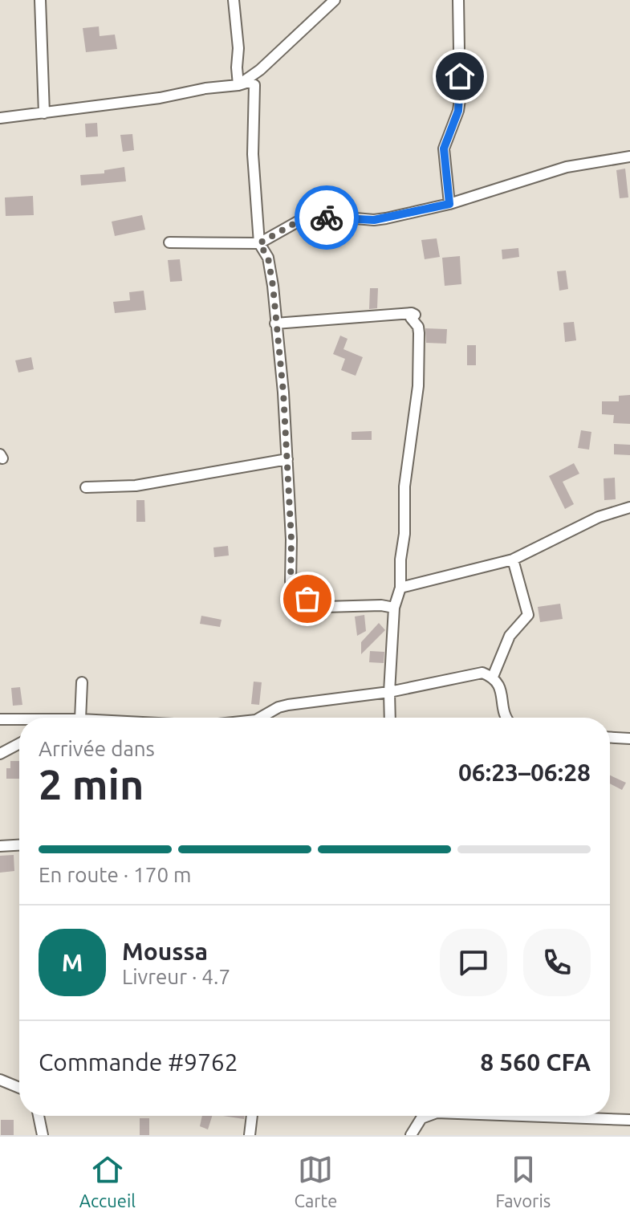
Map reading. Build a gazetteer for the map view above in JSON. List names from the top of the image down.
{
  "page": {
    "heading": ["2 min", "Arrivée dans", "06:23–06:28"],
    "panel": [
      "Moussa",
      "Livreur · 4.7",
      "Commande #9762",
      "8 560 CFA"
    ],
    "bar": "En route · 170 m",
    "round": "M",
    "tabs": ["Accueil", "Carte", "Favoris"]
  }
}
